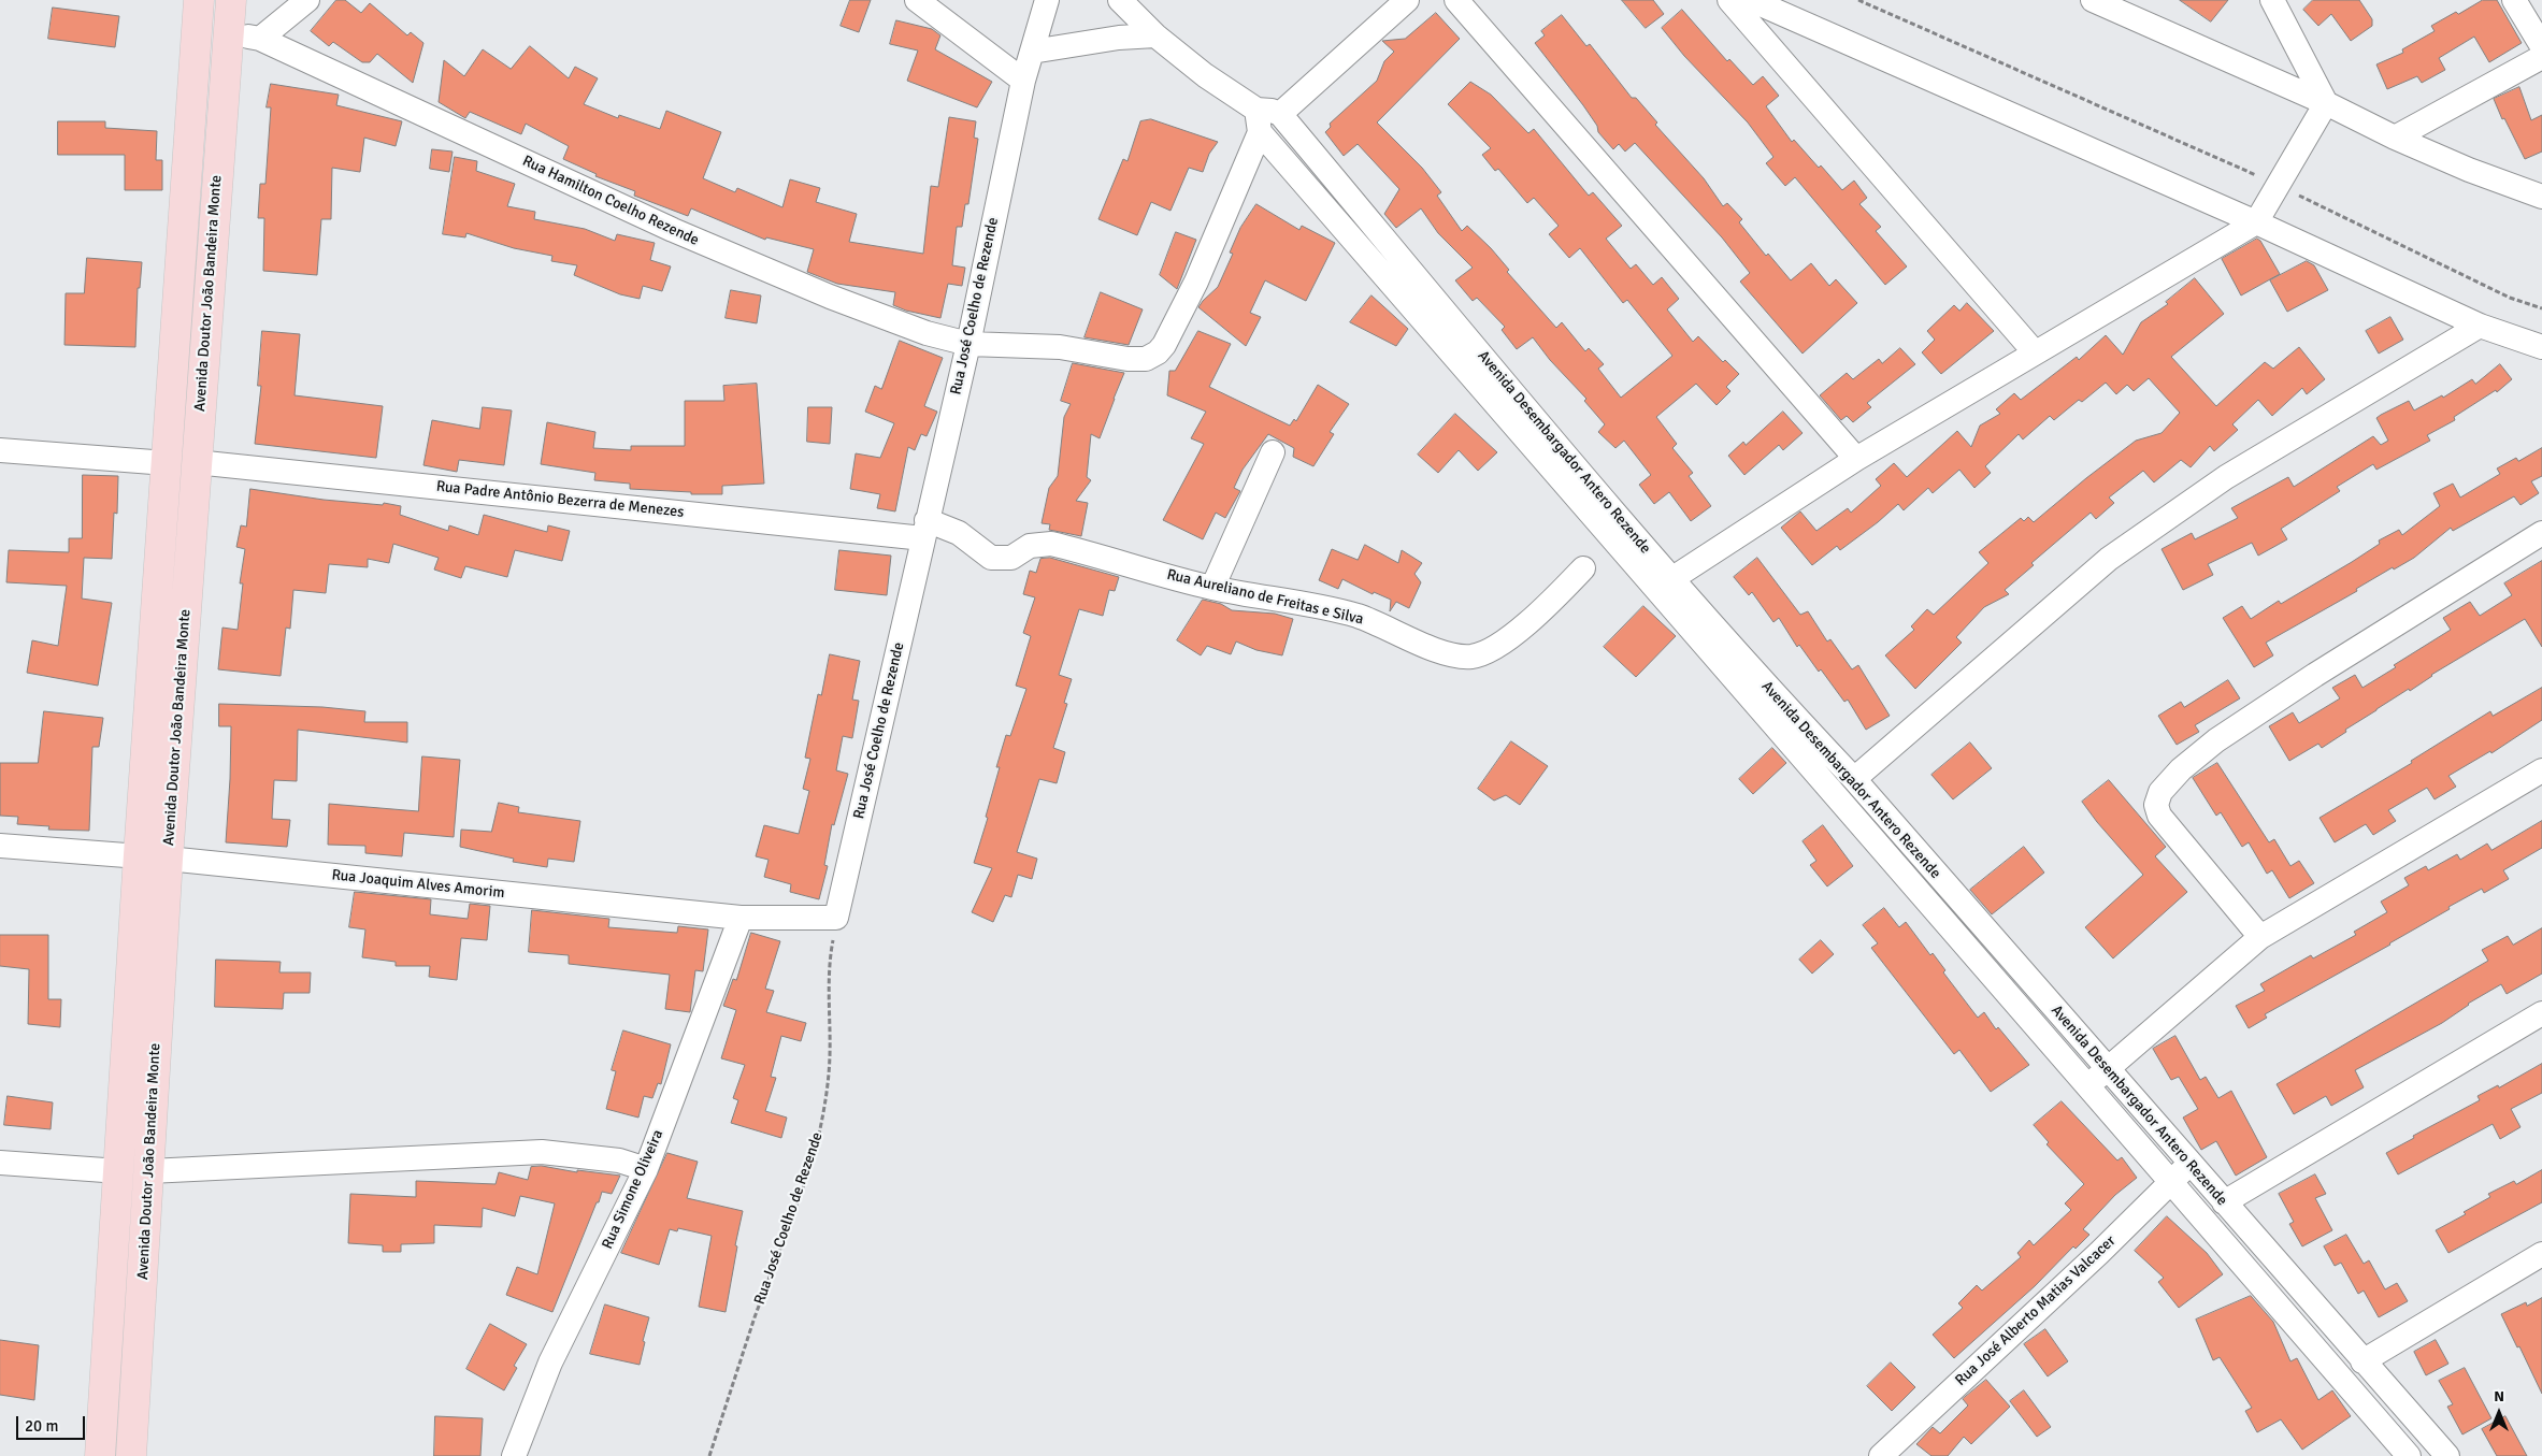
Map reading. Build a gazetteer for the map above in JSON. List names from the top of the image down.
{
  "streets": {
    "main road": ["Avenida Doutor João Bandeira Monte"],
    "street": [
      "Rua Hamilton Coelho Rezende",
      "Rua José Coelho de Rezende",
      "Avenida Desembargador Antero Rezende",
      "Rua Padre Antônio Bezerra de Menezes",
      "Rua Aureliano de Freitas e Silva",
      "Rua Joaquim Alves Amorim",
      "Rua Simone Oliveira",
      "Rua José Alberto Matias Valcacer"
    ]
  },
  "crossings": [
    ["Rua Hamilton Coelho Rezende", "Avenida Doutor João Bandeira Monte"],
    ["Rua Hamilton Coelho Rezende", "Rua José Coelho de Rezende"],
    ["Rua Hamilton Coelho Rezende", "Avenida Desembargador Antero Rezende"],
    ["Avenida Doutor João Bandeira Monte", "Rua Padre Antônio Bezerra de Menezes"],
    ["Avenida Doutor João Bandeira Monte", "Rua Joaquim Alves Amorim"],
    ["Rua José Coelho de Rezende", "Rua Padre Antônio Bezerra de Menezes"],
    ["Rua José Coelho de Rezende", "Rua Aureliano de Freitas e Silva"],
    ["Rua José Coelho de Rezende", "Rua Joaquim Alves Amorim"],
    ["Avenida Desembargador Antero Rezende", "Rua José Alberto Matias Valcacer"],
    ["Rua Padre Antônio Bezerra de Menezes", "Rua Aureliano de Freitas e Silva"],
    ["Rua Joaquim Alves Amorim", "Rua Simone Oliveira"]
  ],
  "scale_bar": "20 m",
  "north": "top"
}
